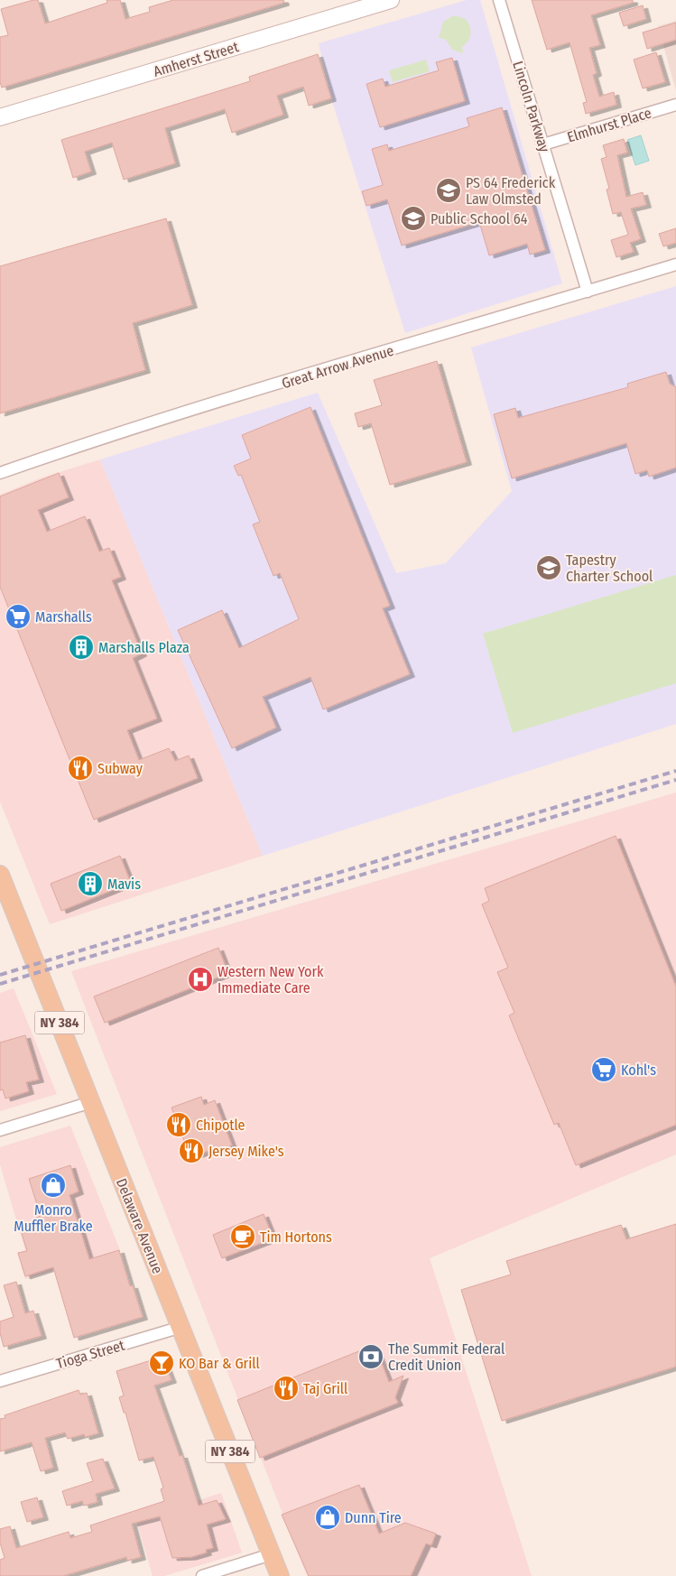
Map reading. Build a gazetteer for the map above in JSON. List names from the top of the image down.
{
  "streets": {
    "main road": ["NY 384", "Delaware Avenue"],
    "street": [
      "Amherst Street",
      "Lincoln Parkway",
      "Elmhurst Place",
      "Great Arrow Avenue",
      "Tioga Street"
    ]
  },
  "crossings": [
    ["Lincoln Parkway", "Elmhurst Place"],
    ["Lincoln Parkway", "Great Arrow Avenue"],
    ["Delaware Avenue", "Tioga Street"]
  ],
  "places": {
    "school or university": ["PS 64 Frederick Law Olmsted", "Public School 64", "Tapestry Charter School"],
    "supermarket": ["Marshalls", "Kohl's"],
    "building": ["Marshalls Plaza", "Mavis"],
    "restaurant": [
      "Subway",
      "Chipotle",
      "Jersey Mike's",
      "Taj Grill"
    ],
    "hospital": ["Western New York Immediate Care"],
    "shop": ["Monro Muffler Brake", "Dunn Tire"],
    "cafe": ["Tim Hortons"],
    "bank": ["The Summit Federal Credit Union"],
    "bar": ["KO Bar & Grill"]
  }
}
